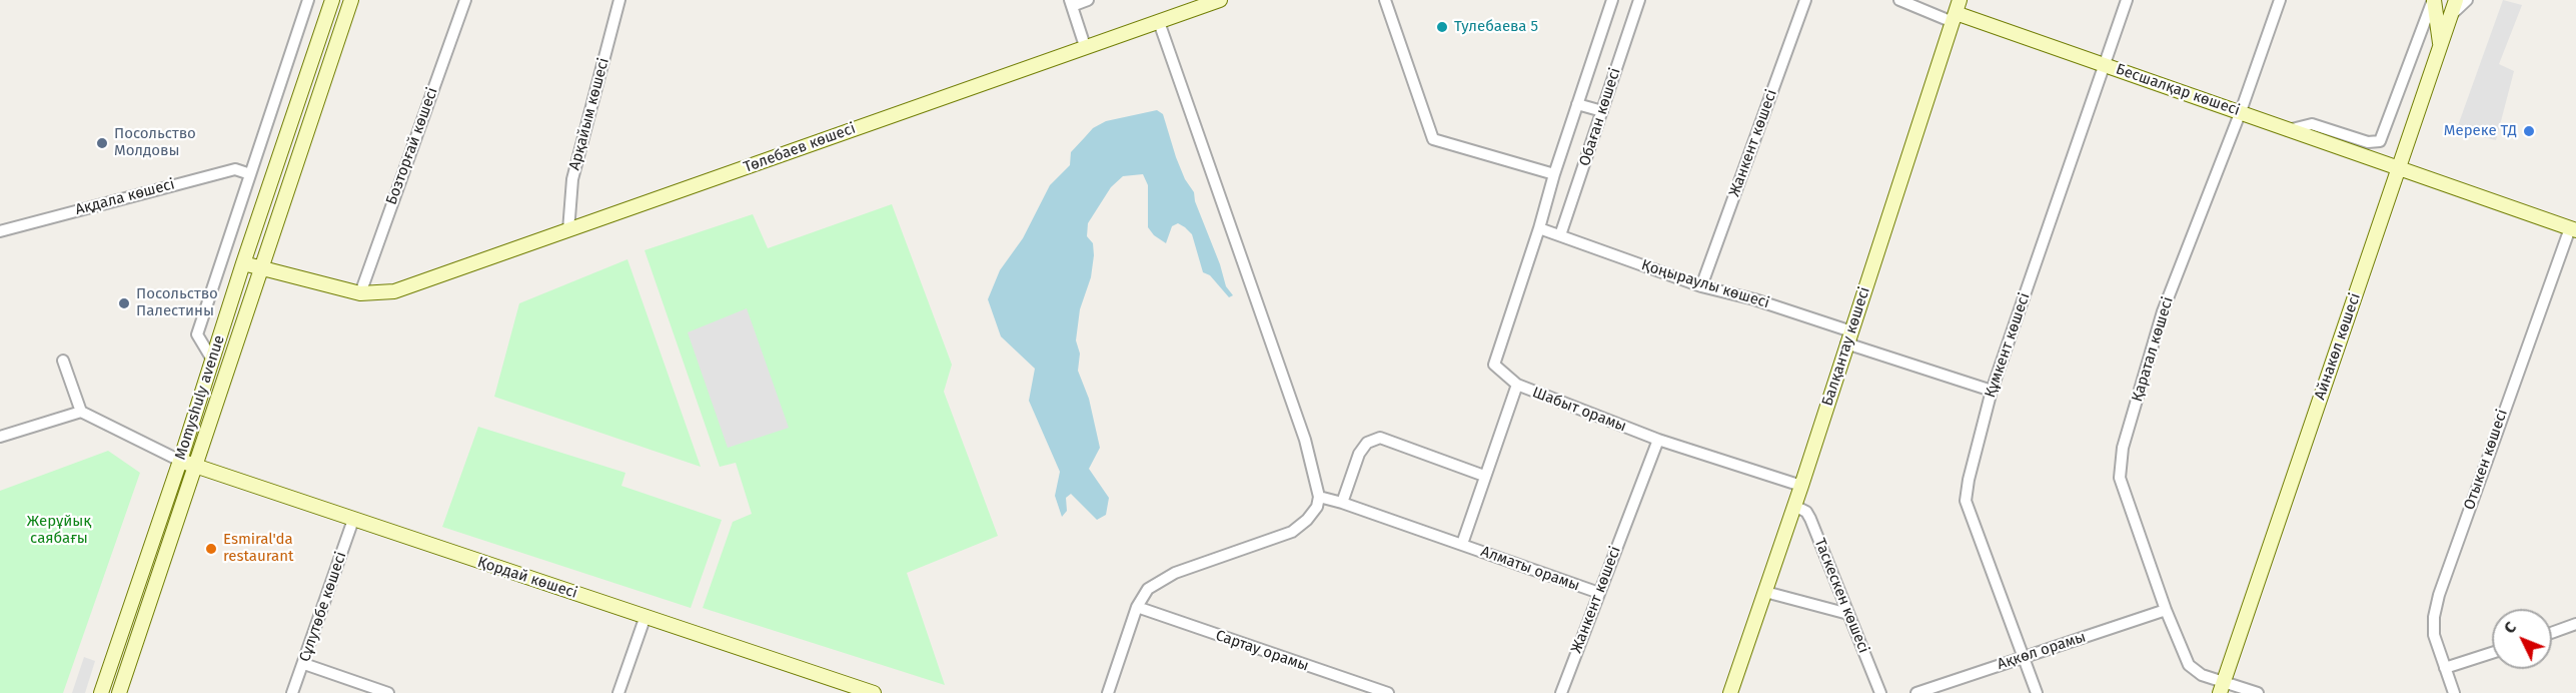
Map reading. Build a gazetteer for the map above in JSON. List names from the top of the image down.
{
  "streets": {
    "street": [
      "Бесшалқар көшесі",
      "Арқайым көшесі",
      "Обаған көшесі",
      "Жанкент көшесі",
      "Бозторғай көшесі",
      "Төлебаев көшесі",
      "Ақдала көшесі",
      "Қоңыраулы көшесі",
      "Құмкент көшесі",
      "Балқантау көшесі",
      "Айнакөл көшесі",
      "Қаратал көшесі",
      "Momyshuly avenue",
      "Шабыт орамы",
      "Отыкен көшесі",
      "Алматы орамы",
      "Қордай көшесі",
      "Таскескен көшесі",
      "Сұлутөбе көшесі",
      "Сартау орамы",
      "Ақкөл орамы"
    ]
  },
  "crossings": [
    ["Бесшалқар көшесі", "Құмкент көшесі"],
    ["Бесшалқар көшесі", "Балқантау көшесі"],
    ["Бесшалқар көшесі", "Айнакөл көшесі"],
    ["Бесшалқар көшесі", "Қаратал көшесі"],
    ["Бесшалқар көшесі", "Отыкен көшесі"],
    ["Арқайым көшесі", "Төлебаев көшесі"],
    ["Обаған көшесі", "Қоңыраулы көшесі"],
    ["Жанкент көшесі", "Қоңыраулы көшесі"],
    ["Жанкент көшесі", "Шабыт орамы"],
    ["Жанкент көшесі", "Алматы орамы"],
    ["Бозторғай көшесі", "Төлебаев көшесі"],
    ["Қоңыраулы көшесі", "Құмкент көшесі"],
    ["Қоңыраулы көшесі", "Балқантау көшесі"],
    ["Құмкент көшесі", "Ақкөл орамы"],
    ["Балқантау көшесі", "Шабыт орамы"],
    ["Балқантау көшесі", "Таскескен көшесі"],
    ["Айнакөл көшесі", "Қаратал көшесі"],
    ["Қаратал көшесі", "Ақкөл орамы"],
    ["Momyshuly avenue", "Қордай көшесі"],
    ["Шабыт орамы", "Алматы орамы"],
    ["Қордай көшесі", "Сұлутөбе көшесі"]
  ],
  "parks": ["Жерұйық саябағы"],
  "places": [
    "Тулебаева 5",
    "Мереке ТД",
    "Посольство Молдовы",
    "Посольство Палестины",
    "Esmiral'da restaurant"
  ],
  "north": "top left"
}
